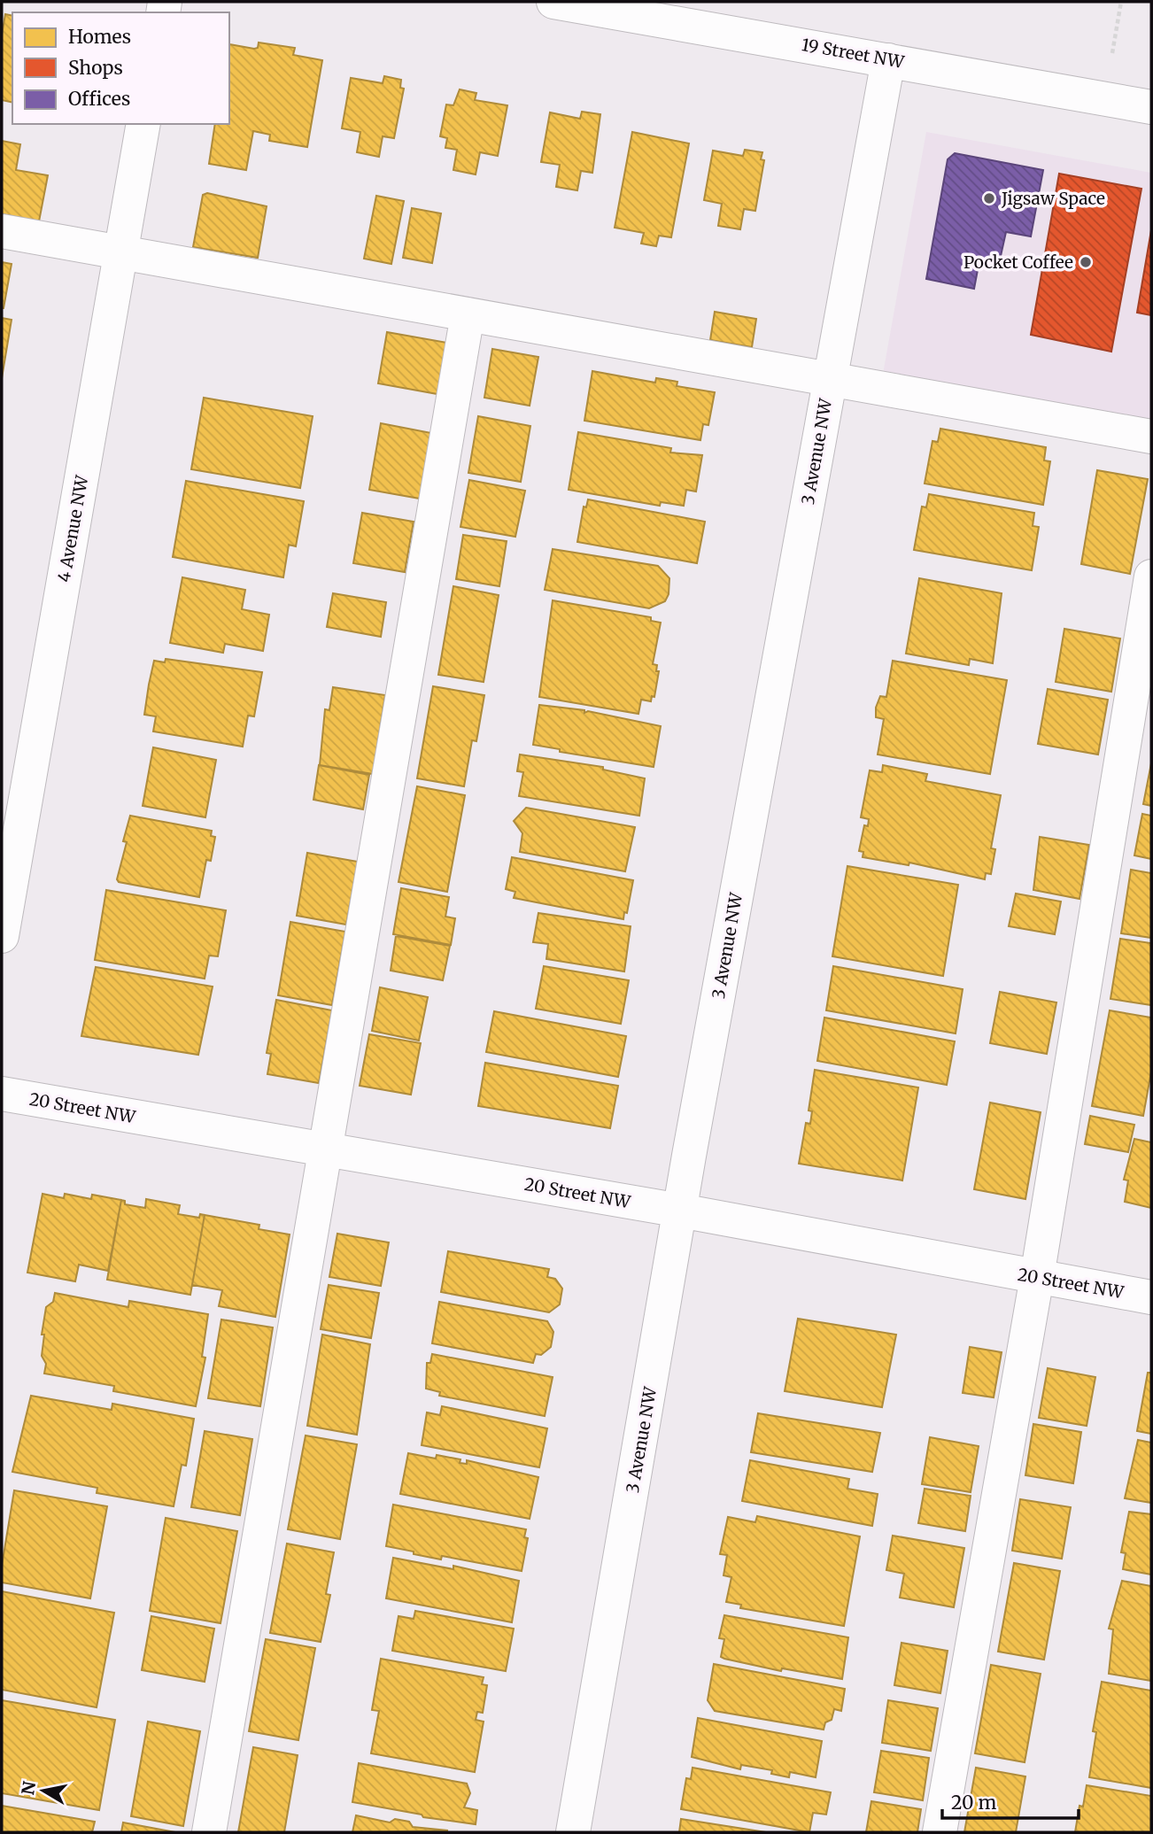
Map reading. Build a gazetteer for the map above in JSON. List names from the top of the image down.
{
  "streets": {
    "street": [
      "19 Street NW",
      "3 Avenue NW",
      "4 Avenue NW",
      "20 Street NW"
    ]
  },
  "crossings": [
    ["19 Street NW", "3 Avenue NW"],
    ["3 Avenue NW", "20 Street NW"]
  ],
  "places": ["Jigsaw Space", "Pocket Coffee"],
  "legend": ["Homes", "Shops", "Offices"],
  "scale_bar": "20 m",
  "north": "left"
}
